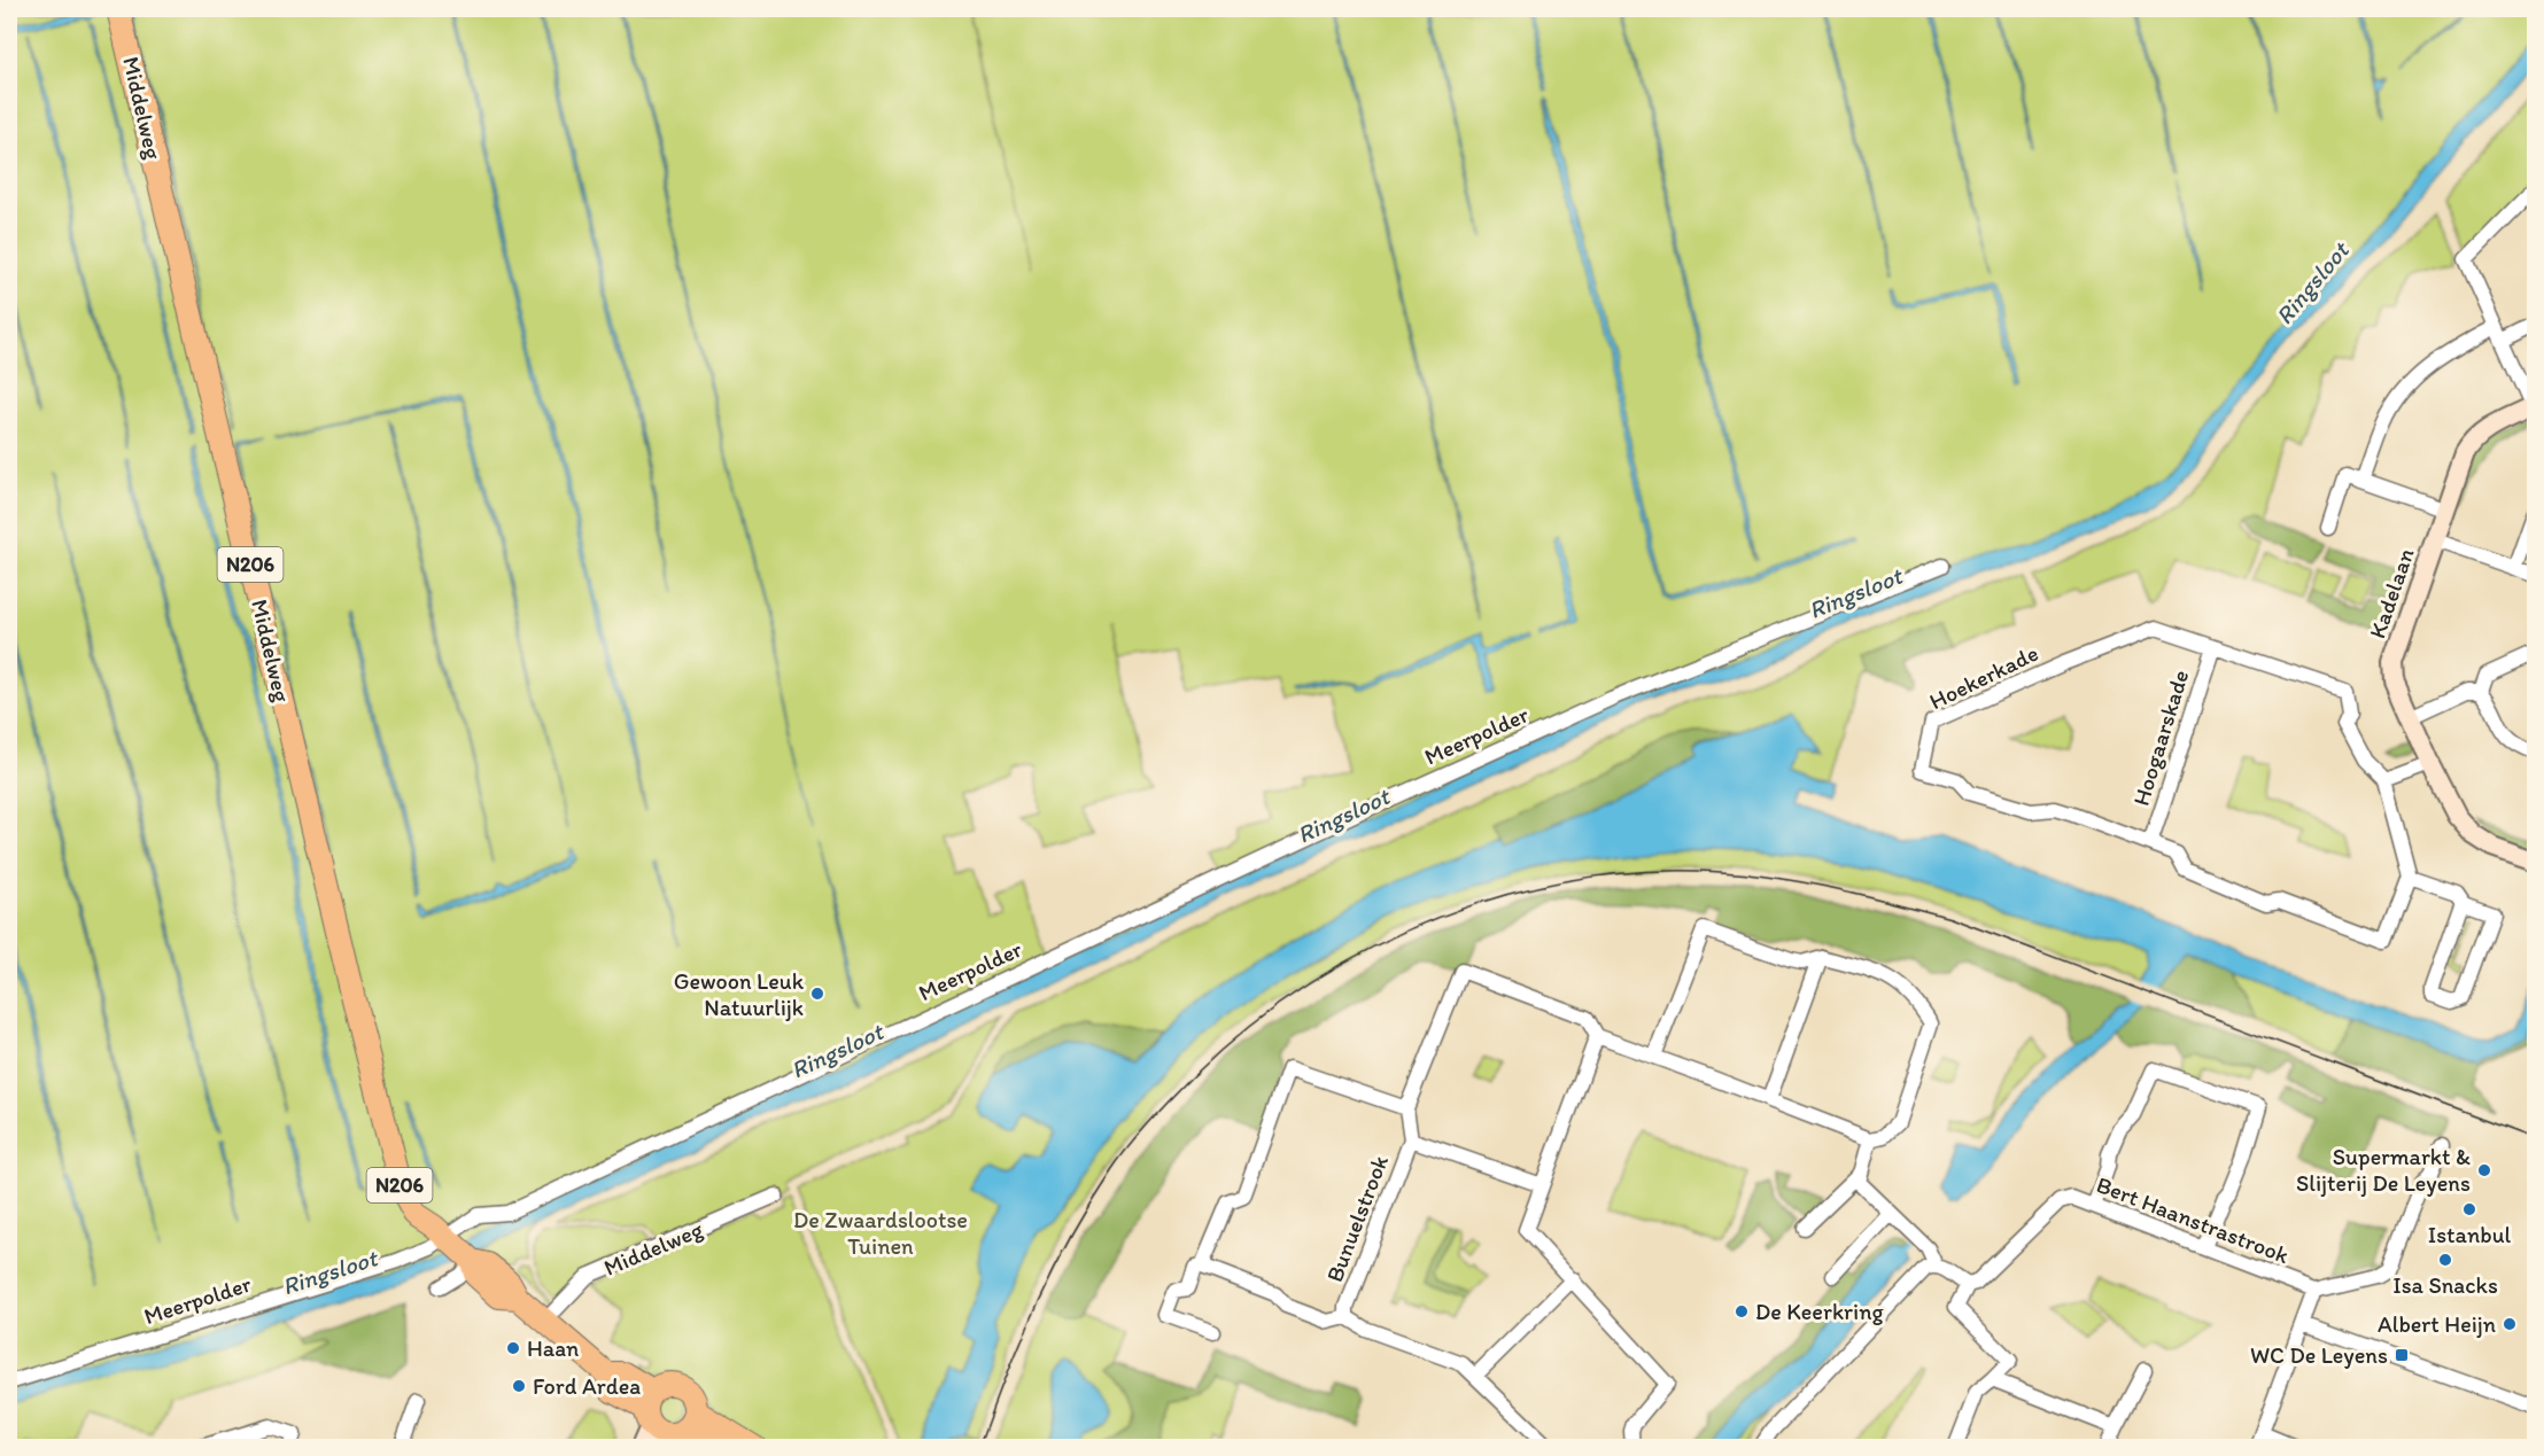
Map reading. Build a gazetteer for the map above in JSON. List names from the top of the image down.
{
  "streets": {
    "main road": ["Middelweg", "N206"],
    "street": [
      "Kadelaan",
      "Hoekerkade",
      "Meerpolder",
      "Hoogaarskade",
      "Bunuelstrook",
      "Bert Haanstrastrook"
    ]
  },
  "crossings": [
    ["Middelweg", "Meerpolder"],
    ["Hoekerkade", "Hoogaarskade"]
  ],
  "water": ["Ringsloot"],
  "parks": ["De Zwaardslootse Tuinen"],
  "places": {
    "other": [
      "Gewoon Leuk Natuurlijk",
      "Supermarkt & Slijterij De Leyens",
      "Istanbul",
      "Isa Snacks",
      "De Keerkring",
      "Albert Heijn",
      "Haan",
      "Ford Ardea"
    ],
    "transit": ["WC De Leyens"]
  }
}
